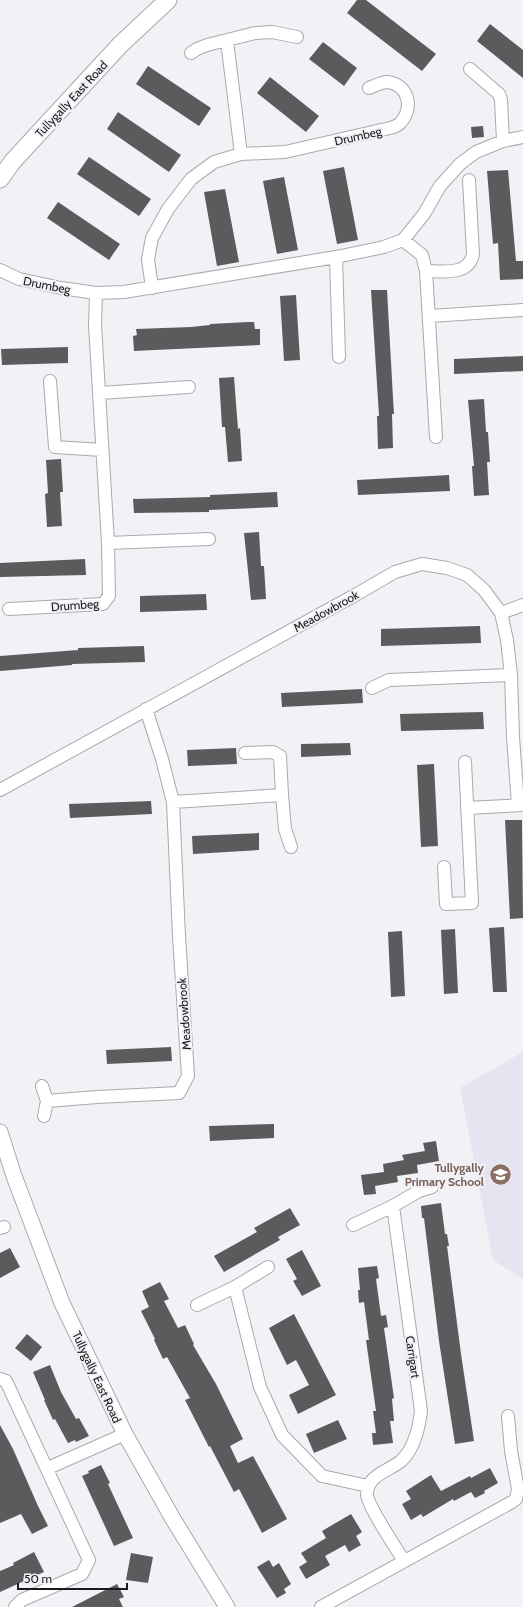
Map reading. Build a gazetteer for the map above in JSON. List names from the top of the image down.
{
  "streets": {
    "main road": ["Tullygally East Road"],
    "street": ["Drumbeg", "Meadowbrook", "Carrigart"]
  },
  "places": {
    "school or university": ["Tullygally Primary School"]
  },
  "scale_bar": "50 m"
}
